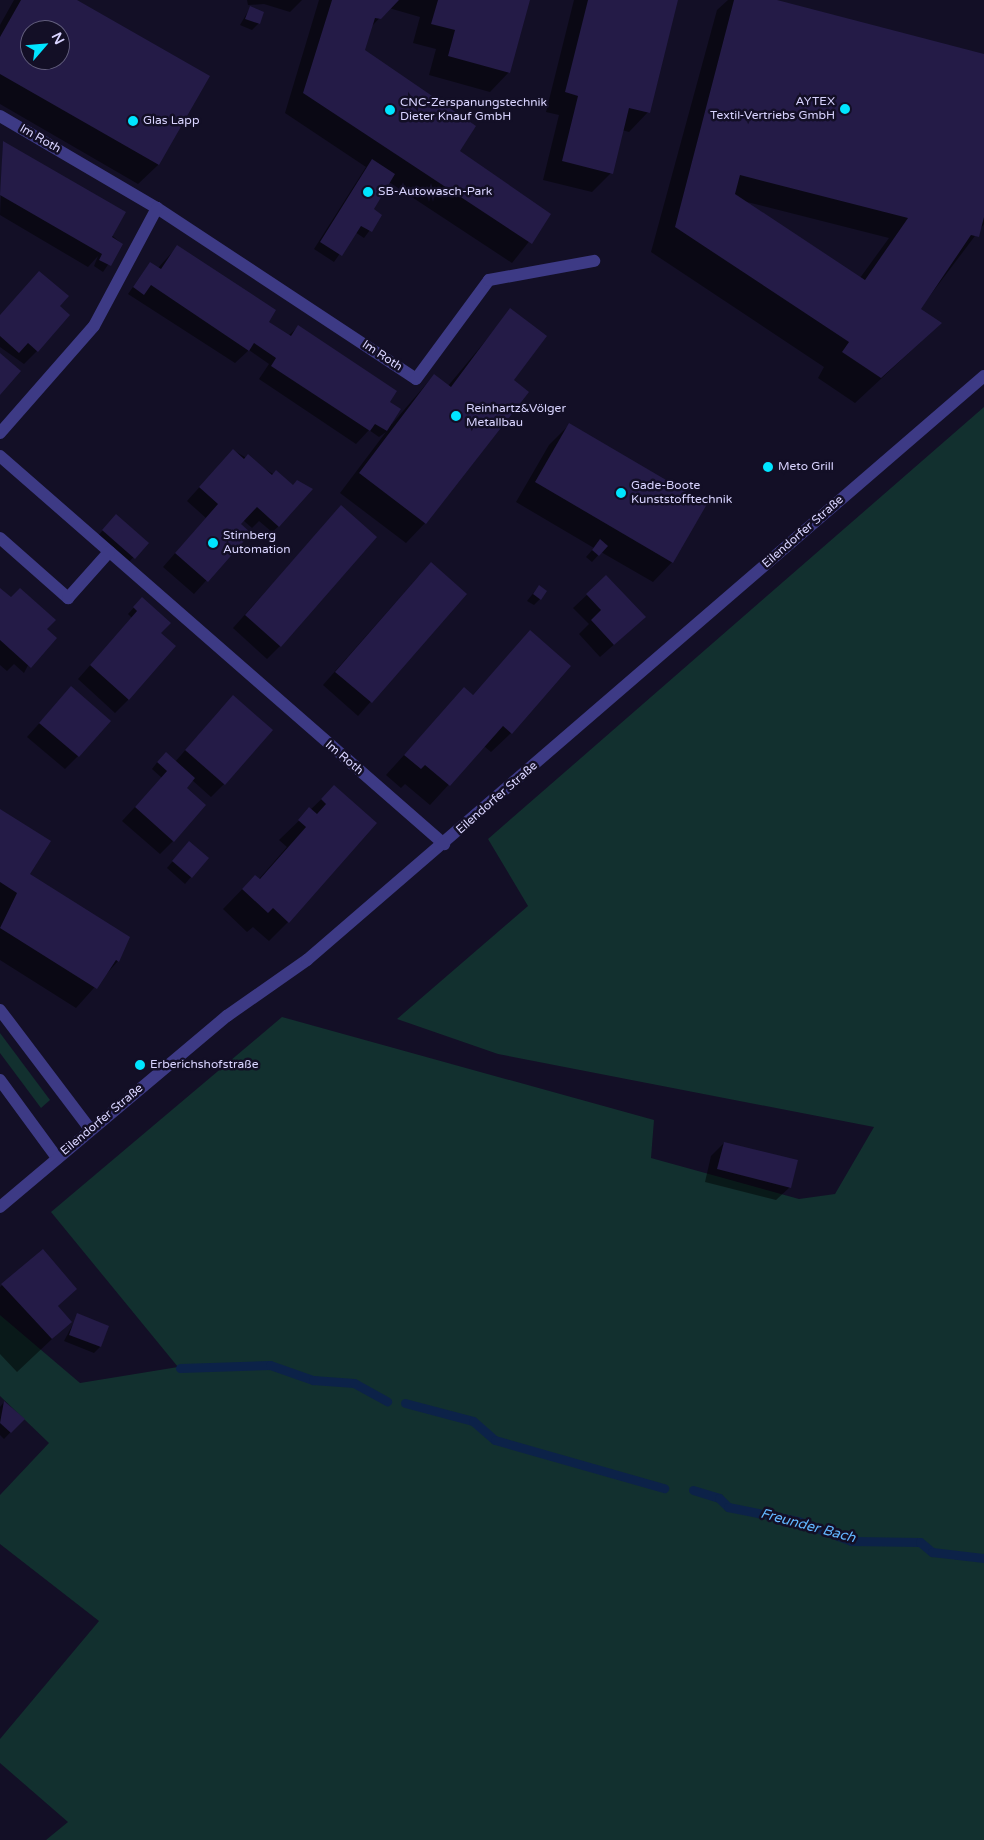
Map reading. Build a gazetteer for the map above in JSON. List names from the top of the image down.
{
  "streets": {
    "street": ["Im Roth", "Eilendorfer Straße"]
  },
  "crossings": [
    ["Im Roth", "Eilendorfer Straße"]
  ],
  "water": ["Freunder Bach"],
  "places": [
    "AYTEX Textil-Vertriebs GmbH",
    "CNC-Zerspanungstechnik Dieter Knauf GmbH",
    "Glas Lapp",
    "SB-Autowasch-Park",
    "Reinhartz&Völger Metallbau",
    "Meto Grill",
    "Gade-Boote Kunststofftechnik",
    "Stirnberg Automation",
    "Erberichshofstraße"
  ],
  "north": "top right"
}
